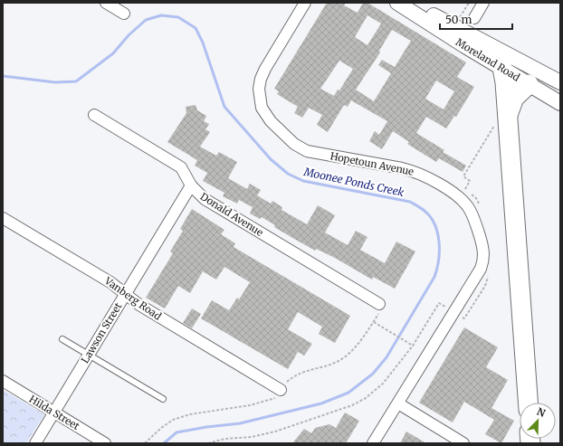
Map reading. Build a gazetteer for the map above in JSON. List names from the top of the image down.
{
  "streets": {
    "main road": ["Moreland Road"],
    "street": [
      "Hopetoun Avenue",
      "Donald Avenue",
      "Vanberg Road",
      "Lawson Street",
      "Hilda Street"
    ]
  },
  "crossings": [
    ["Donald Avenue", "Lawson Street"],
    ["Vanberg Road", "Lawson Street"],
    ["Lawson Street", "Hilda Street"]
  ],
  "water": ["Moonee Ponds Creek"],
  "scale_bar": "50 m",
  "north": "top right"
}
